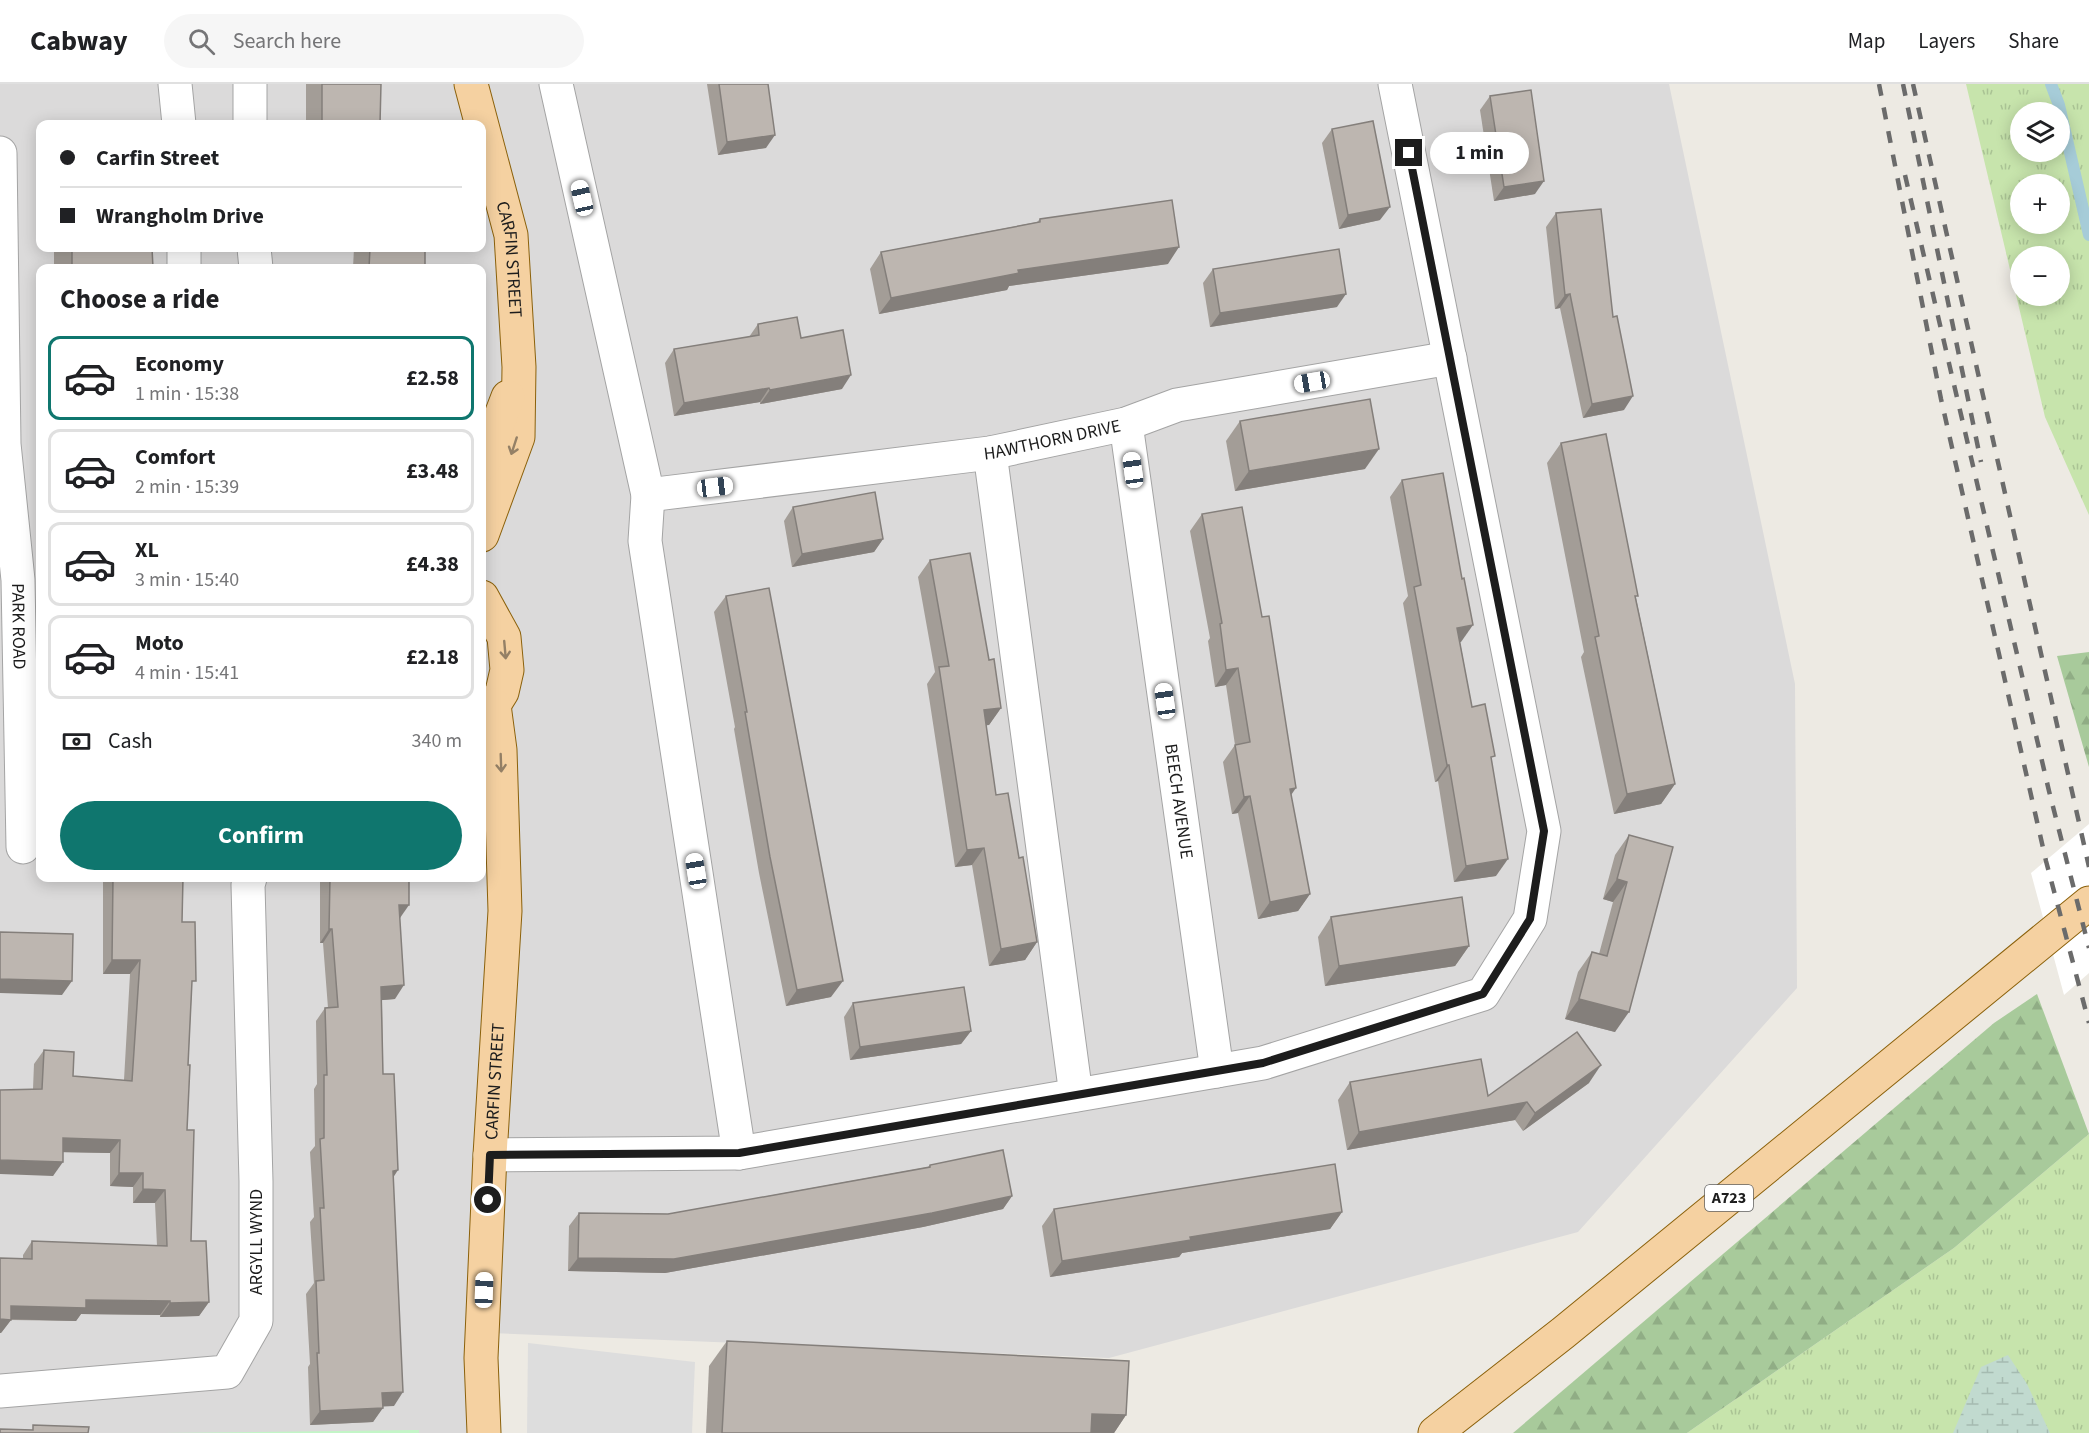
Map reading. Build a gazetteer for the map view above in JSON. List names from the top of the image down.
{
  "streets": {
    "main road": ["CARFIN STREET", "A723"],
    "street": [
      "HAWTHORN DRIVE",
      "PARK ROAD",
      "BEECH AVENUE",
      "ARGYLL WYND"
    ]
  },
  "crossings": [
    ["HAWTHORN DRIVE", "BEECH AVENUE"]
  ],
  "page": {
    "header": "Cabway",
    "search": "Search here",
    "nav": ["Map", "Layers", "Share"],
    "map_buttons": ["+", "−"],
    "banner": ["Carfin Street", "Wrangholm Drive"],
    "bubble": "1 min",
    "heading": "Choose a ride",
    "list": [
      {
        "name": "Economy",
        "note": "1 min · 15:38",
        "value": "£2.58"
      },
      {
        "name": "Comfort",
        "note": "2 min · 15:39",
        "value": "£3.48"
      },
      {
        "name": "XL",
        "note": "3 min · 15:40",
        "value": "£4.38"
      },
      {
        "name": "Moto",
        "note": "4 min · 15:41",
        "value": "£2.18"
      }
    ],
    "pay": ["Cash", "340 m"],
    "buttons": "Confirm"
  }
}
